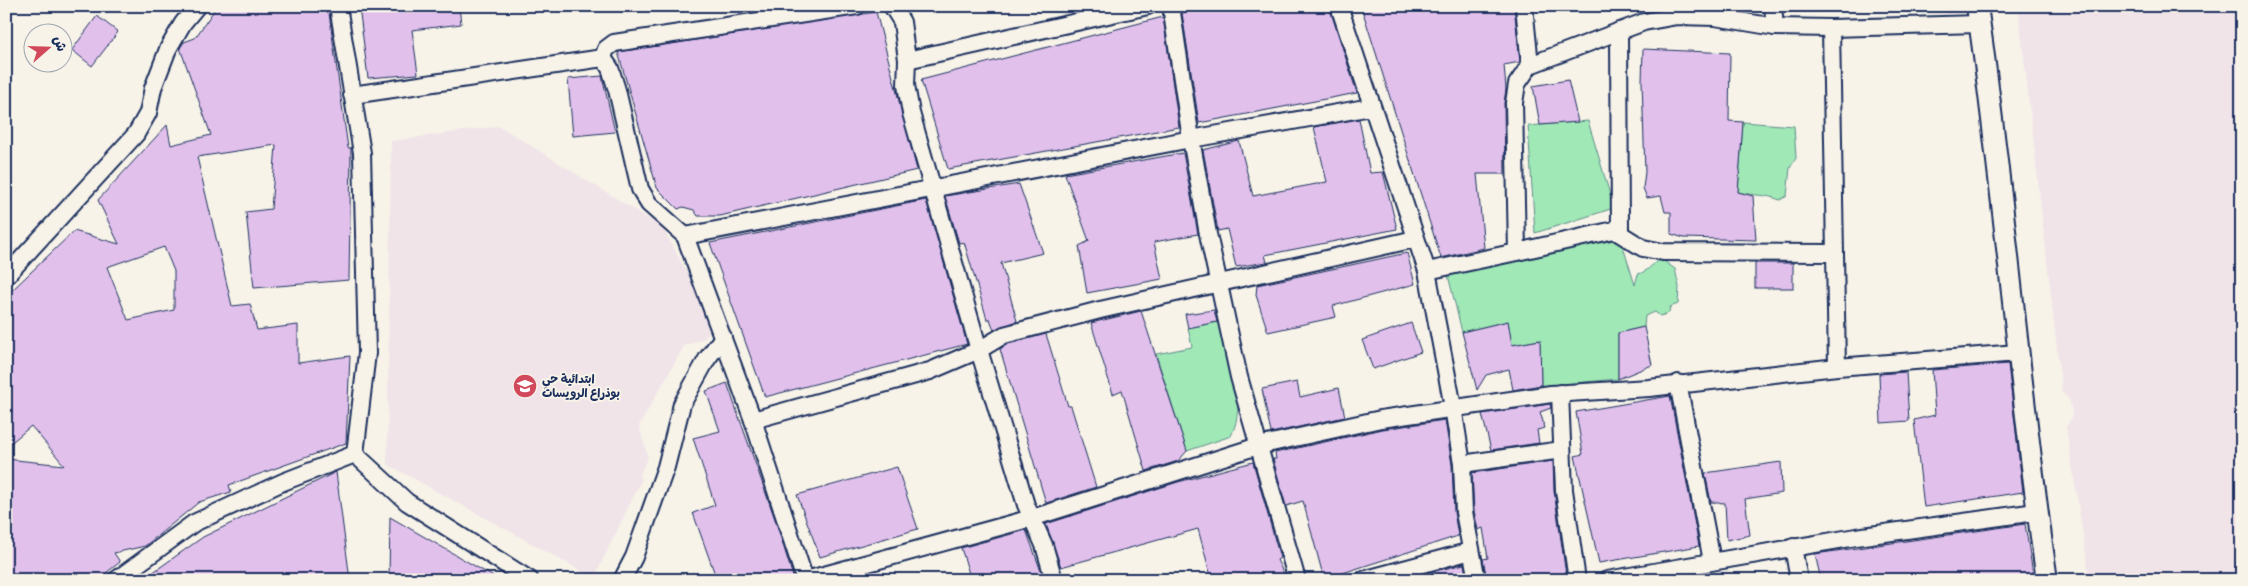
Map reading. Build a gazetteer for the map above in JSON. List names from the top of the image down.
{
  "places": {
    "school or university": ["ابتدائية حي بوذراع الرويسات"]
  },
  "north": "right"
}
